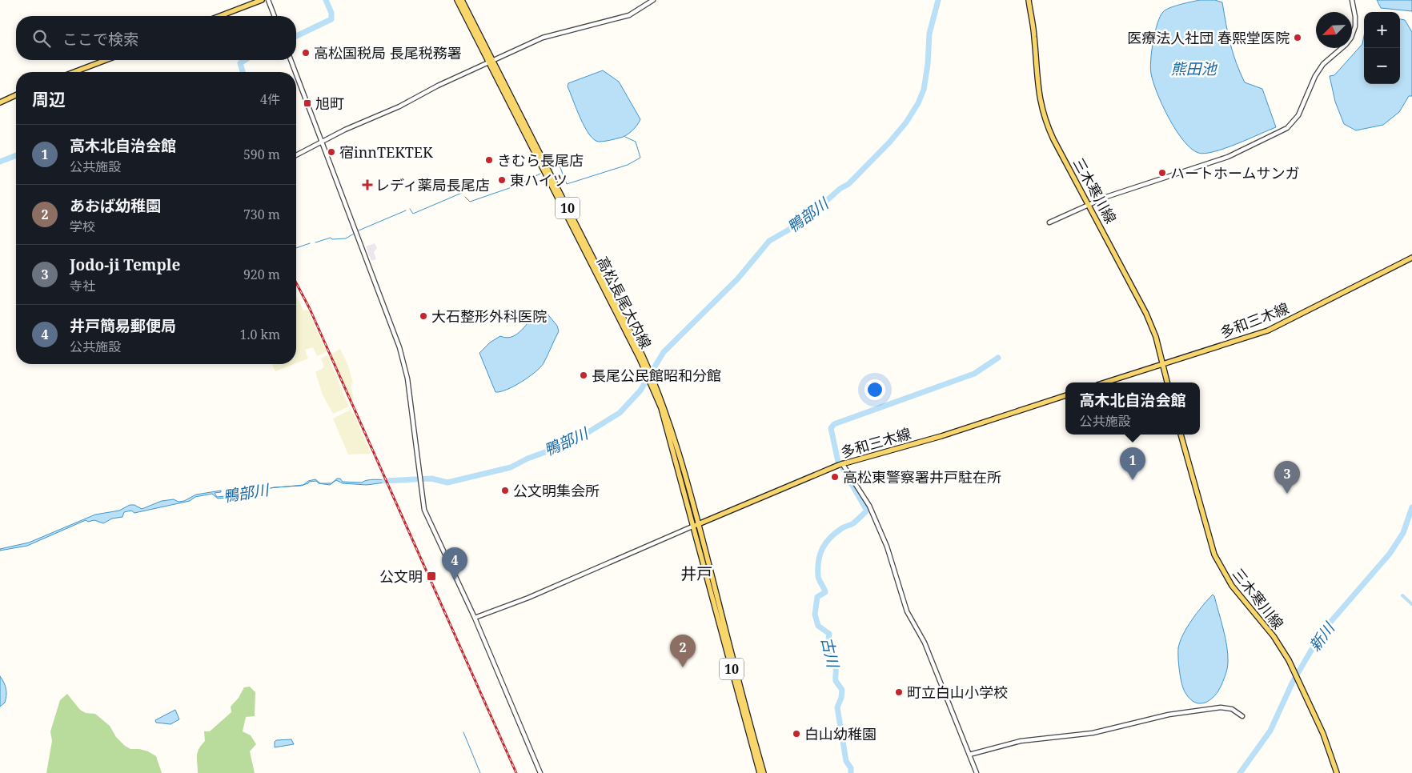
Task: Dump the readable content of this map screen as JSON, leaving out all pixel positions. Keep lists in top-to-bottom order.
{
  "streets": {
    "main road": [
      "三木寒川線",
      "10",
      "高松長尾大内線",
      "多和三木線"
    ]
  },
  "crossings": [
    ["三木寒川線", "多和三木線"],
    ["高松長尾大内線", "多和三木線"]
  ],
  "districts": ["井戸"],
  "water": [
    "熊田池",
    "鴨部川",
    "新川",
    "古川"
  ],
  "places": {
    "other": [
      "医療法人社団 春熙堂医院",
      "高松国税局 長尾税務署",
      "宿innTEKTEK",
      "きむら長尾店",
      "ハートホームサンガ",
      "東ハイツ",
      "大石整形外科医院",
      "長尾公民館昭和分館",
      "高松東警察署井戸駐在所",
      "公文明集会所",
      "町立白山小学校",
      "白山幼稚園"
    ],
    "transit": ["旭町", "公文明"],
    "health": ["レディ薬局長尾店"]
  },
  "north": "bottom left",
  "page": {
    "map_buttons": ["+", "−"],
    "search": "ここで検索",
    "heading": ["周辺", "4件"],
    "list": [
      {
        "mark": "1",
        "name": "高木北自治会館",
        "note": "公共施設",
        "value": "590 m"
      },
      {
        "mark": "2",
        "name": "あおば幼稚園",
        "note": "学校",
        "value": "730 m"
      },
      {
        "mark": "3",
        "name": "Jodo-ji Temple",
        "note": "寺社",
        "value": "920 m"
      },
      {
        "mark": "4",
        "name": "井戸簡易郵便局",
        "note": "公共施設",
        "value": "1.0 km"
      }
    ],
    "popup": ["高木北自治会館", "公共施設"],
    "pins": [
      "1",
      "3",
      "4",
      "2"
    ]
  }
}
